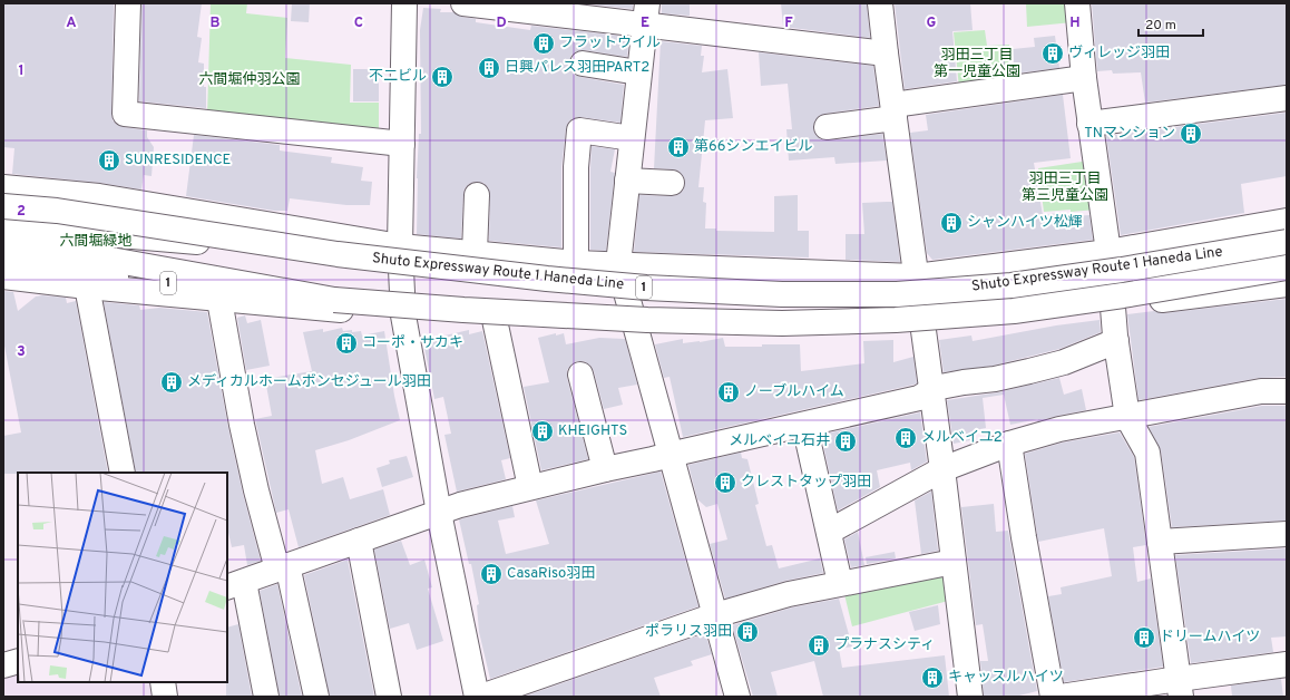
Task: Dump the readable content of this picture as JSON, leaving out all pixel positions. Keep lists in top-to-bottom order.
{
  "streets": {
    "main road": ["Shuto Expressway Route 1 Haneda Line", "1"]
  },
  "parks": [
    "羽田三丁目 第一児童公園",
    "六間堀仲羽公園",
    "羽田三丁目 第三児童公園",
    "六間堀緑地"
  ],
  "places": {
    "building": [
      "フラットウイル",
      "ヴィレッジ羽田",
      "日興パレス羽田PART2",
      "不二ビル",
      "TNマンション",
      "第66シンエイビル",
      "SUNRESIDENCE",
      "シャンハイツ松輝",
      "コーポ・サカキ",
      "メディカルホームボンセジュール羽田",
      "ノーブルハイム",
      "KHEIGHTS",
      "メルベイユ2",
      "メルベイユ石井",
      "クレストタップ羽田",
      "CasaRiso羽田",
      "ポラリス羽田",
      "ドリームハイツ",
      "プラナスシティ",
      "キャッスルハイツ"
    ]
  },
  "scale_bar": "20 m",
  "grid": {
    "columns": [
      "A",
      "B",
      "C",
      "D",
      "E",
      "F",
      "G",
      "H"
    ],
    "rows": ["1", "2", "3"]
  }
}
